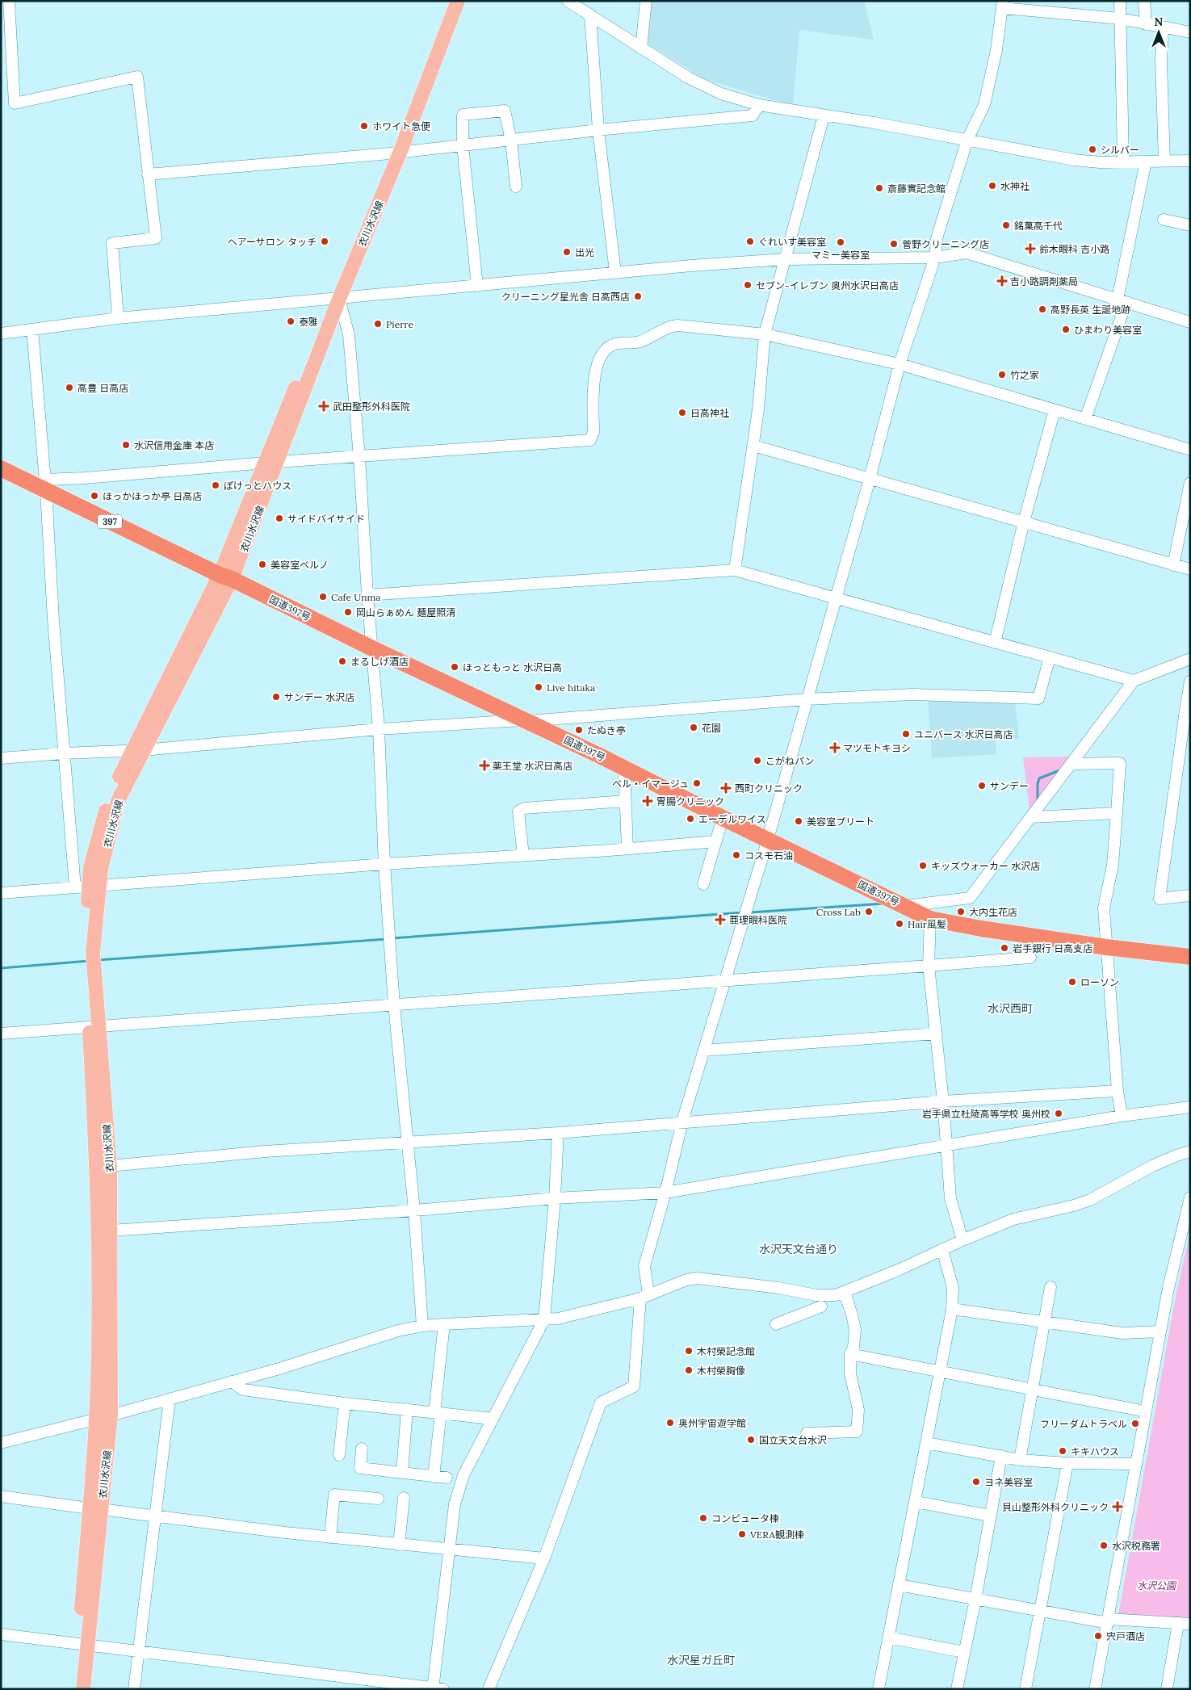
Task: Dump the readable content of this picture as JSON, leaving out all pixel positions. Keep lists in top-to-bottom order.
{
  "streets": {
    "highway": ["397", "国道397号"],
    "main road": ["衣川水沢線"]
  },
  "crossings": [
    ["衣川水沢線", "国道397号"]
  ],
  "districts": ["水沢西町", "水沢天文台通り", "水沢星ガ丘町"],
  "parks": ["水沢公園"],
  "places": {
    "other": [
      "ホワイト急便",
      "シルバー",
      "水神社",
      "斎藤實記念館",
      "銘菓高千代",
      "ヘアーサロン タッチ",
      "ぐれいす美容室",
      "マミー美容室",
      "菅野クリーニング店",
      "出光",
      "セブン-イレブン 奥州水沢日高店",
      "クリーニング星光舎 日高西店",
      "高野長英 生誕地跡",
      "泰雅",
      "Pierre",
      "ひまわり美容室",
      "竹之家",
      "高豊 日高店",
      "日高神社",
      "水沢信用金庫 本店",
      "ぽけっとハウス",
      "ほっかほっか亭 日高店",
      "サイドバイサイド",
      "美容室ベルノ",
      "Cafe Unma",
      "岡山らぁめん 麺屋照清",
      "まるしげ酒店",
      "ほっともっと 水沢日高",
      "Live hitaka",
      "サンデー 水沢店",
      "花園",
      "たぬき亭",
      "ユニバース 水沢日高店",
      "こがねパン",
      "ベル・イマージュ",
      "サンデー",
      "エーデルワイス",
      "美容室プリート",
      "コスモ石油",
      "キッズウォーカー 水沢店",
      "Cross Lab",
      "大内生花店",
      "Hair風髪",
      "岩手銀行 日高支店",
      "ローソン",
      "岩手県立杜陵高等学校 奥州校",
      "木村榮記念館",
      "木村榮胸像",
      "奥州宇宙遊学館",
      "フリーダムトラベル",
      "国立天文台水沢",
      "キキハウス",
      "ヨネ美容室",
      "コンピュータ棟",
      "VERA観測棟",
      "水沢税務署",
      "宍戸酒店"
    ],
    "health": [
      "鈴木眼科 吉小路",
      "吉小路調剤薬局",
      "武田整形外科医院",
      "マツモトキヨシ",
      "薬王堂 水沢日高店",
      "西町クリニック",
      "胃腸クリニック",
      "亜理眼科医院",
      "貝山整形外科クリニック"
    ]
  },
  "north": "top"
}
